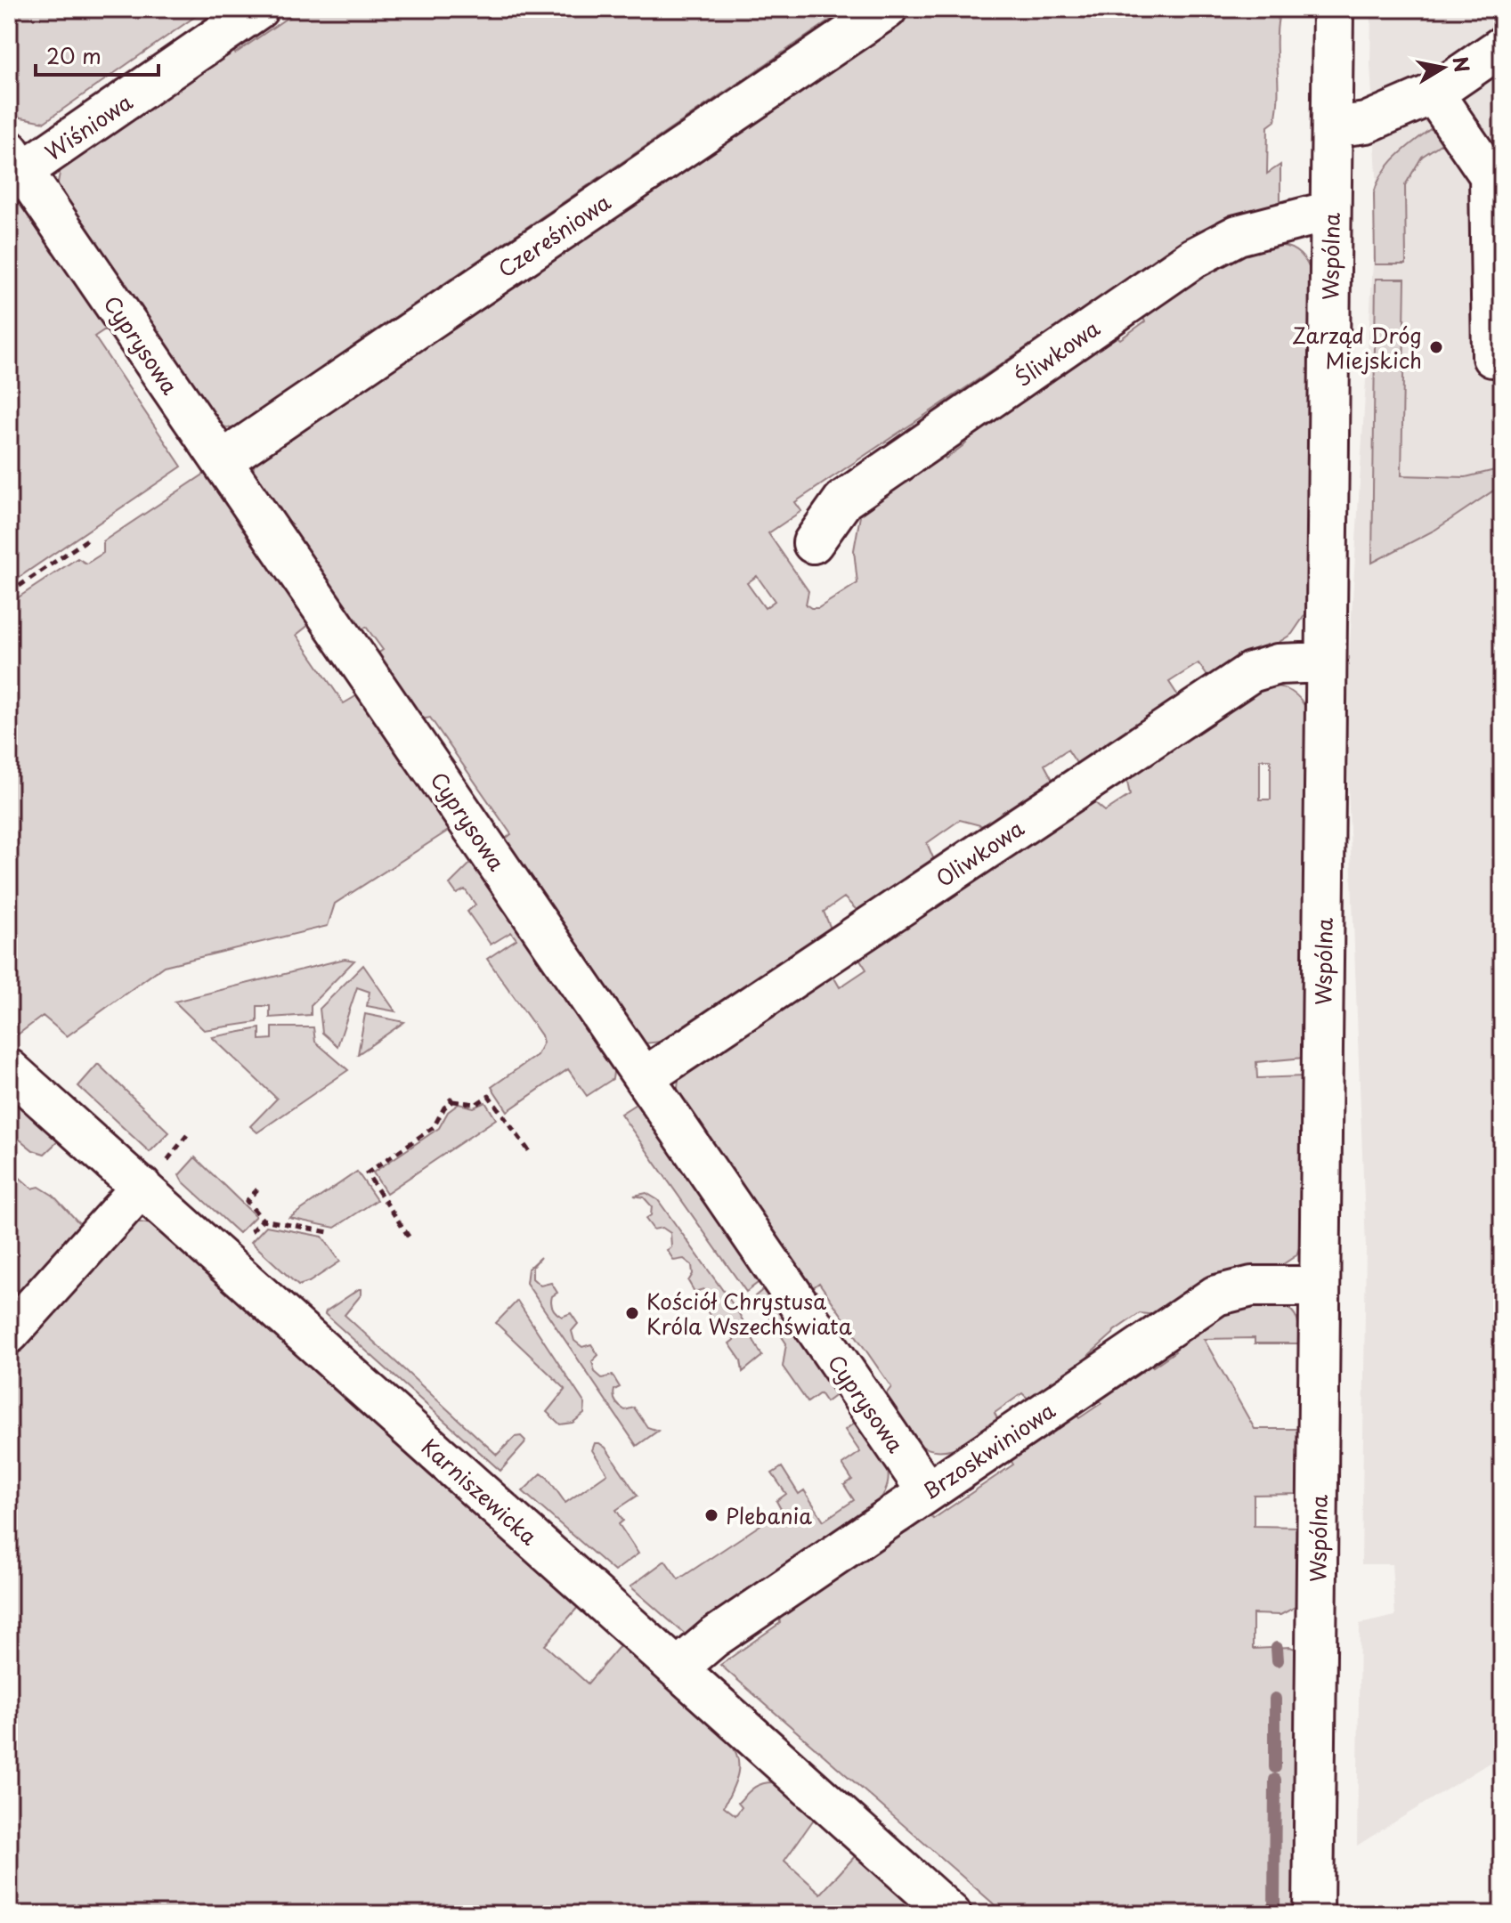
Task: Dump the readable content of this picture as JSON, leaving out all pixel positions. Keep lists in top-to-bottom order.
{
  "streets": {
    "street": [
      "Wiśniowa",
      "Czereśniowa",
      "Wspólna",
      "Cyprysowa",
      "Śliwkowa",
      "Oliwkowa",
      "Brzoskwiniowa",
      "Karniszewicka"
    ]
  },
  "crossings": [
    ["Wiśniowa", "Cyprysowa"],
    ["Czereśniowa", "Cyprysowa"],
    ["Wspólna", "Śliwkowa"],
    ["Wspólna", "Oliwkowa"],
    ["Wspólna", "Brzoskwiniowa"],
    ["Cyprysowa", "Oliwkowa"],
    ["Cyprysowa", "Brzoskwiniowa"],
    ["Brzoskwiniowa", "Karniszewicka"]
  ],
  "places": ["Zarząd Dróg Miejskich", "Kościół Chrystusa Króla Wszechświata", "Plebania"],
  "scale_bar": "20 m",
  "north": "right"
}
